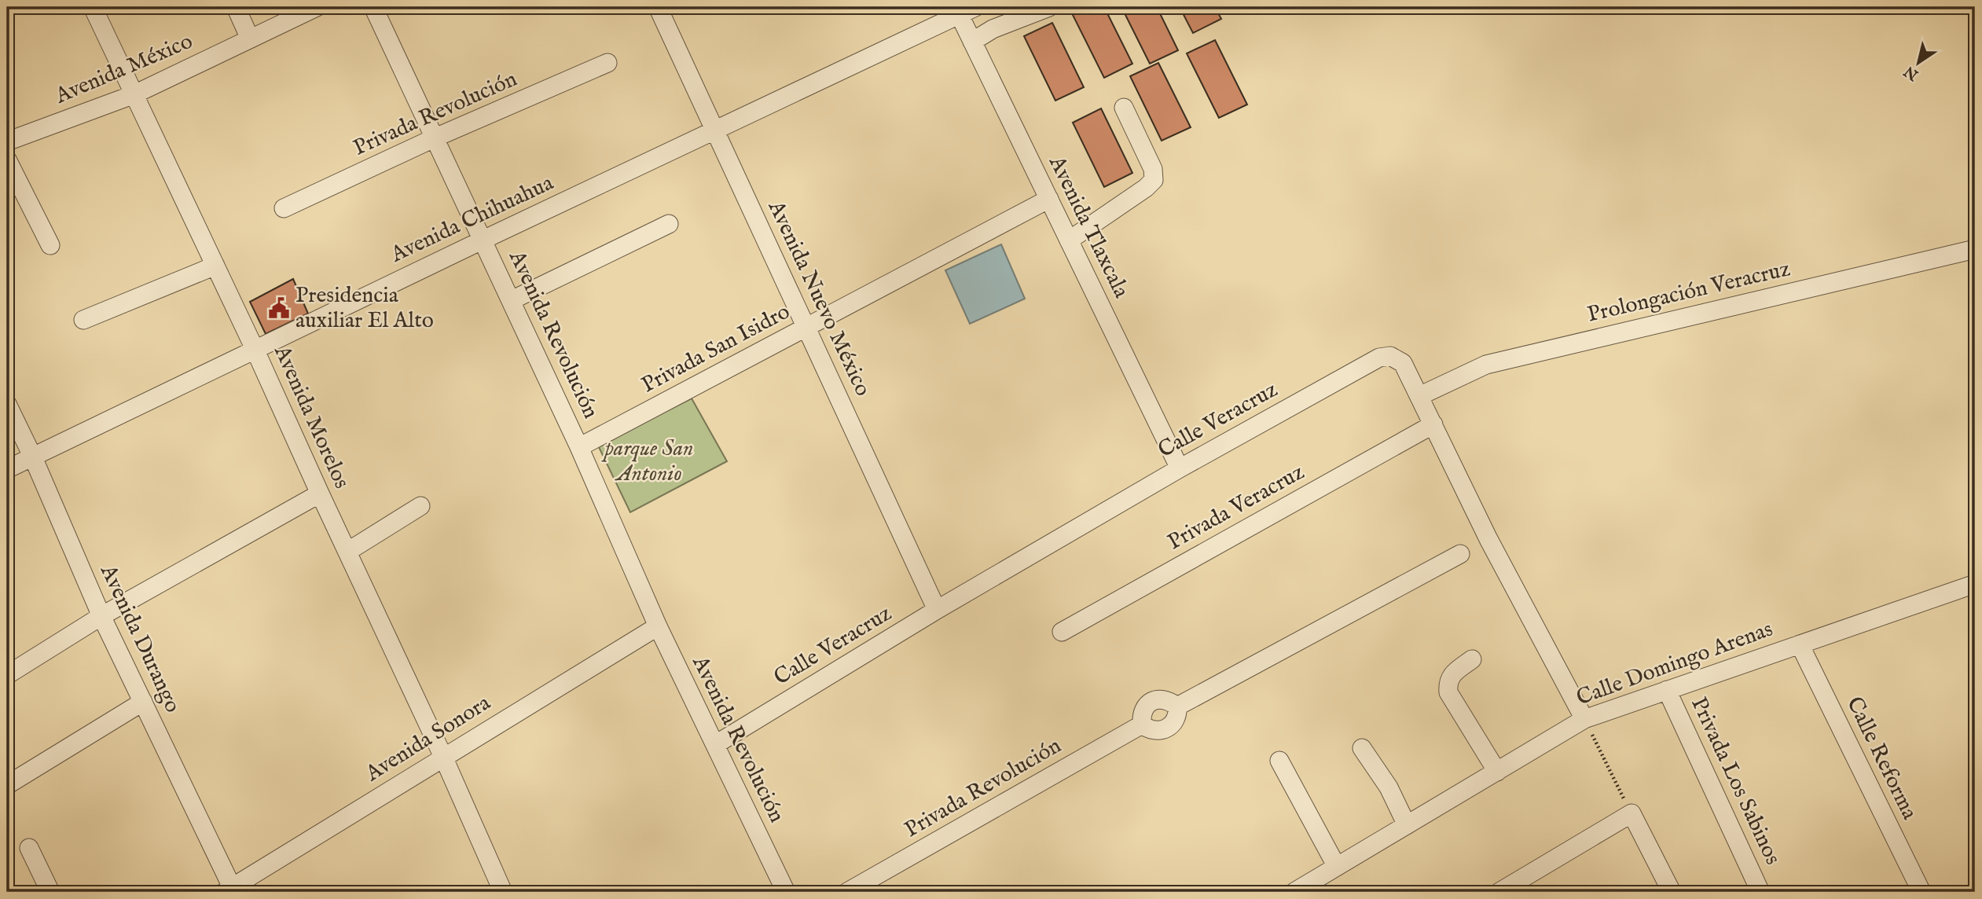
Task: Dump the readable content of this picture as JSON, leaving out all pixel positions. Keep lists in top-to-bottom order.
{
  "streets": {
    "street": [
      "Avenida México",
      "Privada Revolución",
      "Avenida Chihuahua",
      "Avenida Tlaxcala",
      "Prolongación Veracruz",
      "Avenida Nuevo México",
      "Avenida Revolución",
      "Privada San Isidro",
      "Avenida Morelos",
      "Calle Veracruz",
      "Privada Veracruz",
      "Avenida Durango",
      "Calle Domingo Arenas",
      "Avenida Sonora",
      "Calle Reforma",
      "Privada Los Sabinos"
    ]
  },
  "crossings": [
    ["Avenida México", "Avenida Morelos"],
    ["Privada Revolución", "Avenida Revolución"],
    ["Avenida Chihuahua", "Avenida Tlaxcala"],
    ["Avenida Chihuahua", "Avenida Nuevo México"],
    ["Avenida Chihuahua", "Avenida Revolución"],
    ["Avenida Chihuahua", "Avenida Morelos"],
    ["Avenida Chihuahua", "Avenida Durango"],
    ["Avenida Tlaxcala", "Privada San Isidro"],
    ["Avenida Tlaxcala", "Calle Veracruz"],
    ["Prolongación Veracruz", "Calle Veracruz"],
    ["Avenida Nuevo México", "Privada San Isidro"],
    ["Avenida Nuevo México", "Calle Veracruz"],
    ["Avenida Revolución", "Privada San Isidro"],
    ["Avenida Revolución", "Calle Veracruz"],
    ["Avenida Revolución", "Avenida Sonora"],
    ["Avenida Morelos", "Avenida Sonora"],
    ["Calle Veracruz", "Privada Veracruz"],
    ["Calle Veracruz", "Calle Domingo Arenas"],
    ["Avenida Durango", "Avenida Sonora"],
    ["Calle Domingo Arenas", "Calle Reforma"],
    ["Calle Domingo Arenas", "Privada Los Sabinos"]
  ],
  "parks": ["parque San Antonio"],
  "places": {
    "public building": ["Presidencia auxiliar El Alto"]
  },
  "north": "bottom left"
}
